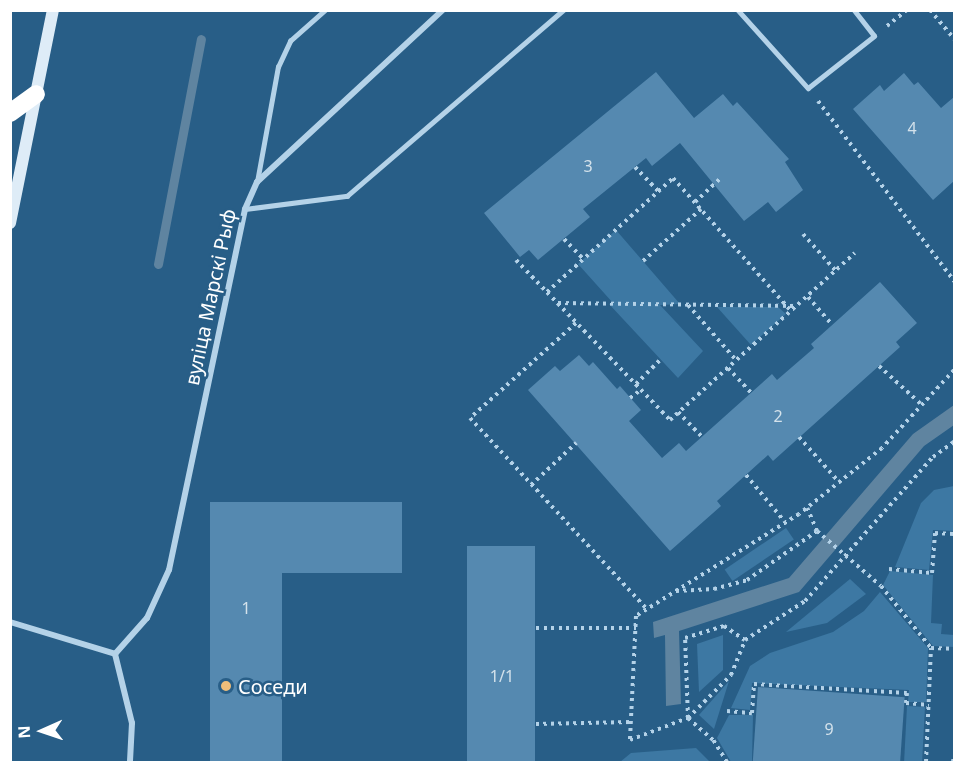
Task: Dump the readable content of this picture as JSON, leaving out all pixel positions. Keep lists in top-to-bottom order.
{
  "streets": {
    "street": ["вуліца Марскі Рыф"]
  },
  "places": ["Соседи"],
  "house_numbers": [
    "4",
    "3",
    "2",
    "1",
    "1/1",
    "9"
  ],
  "north": "left"
}
